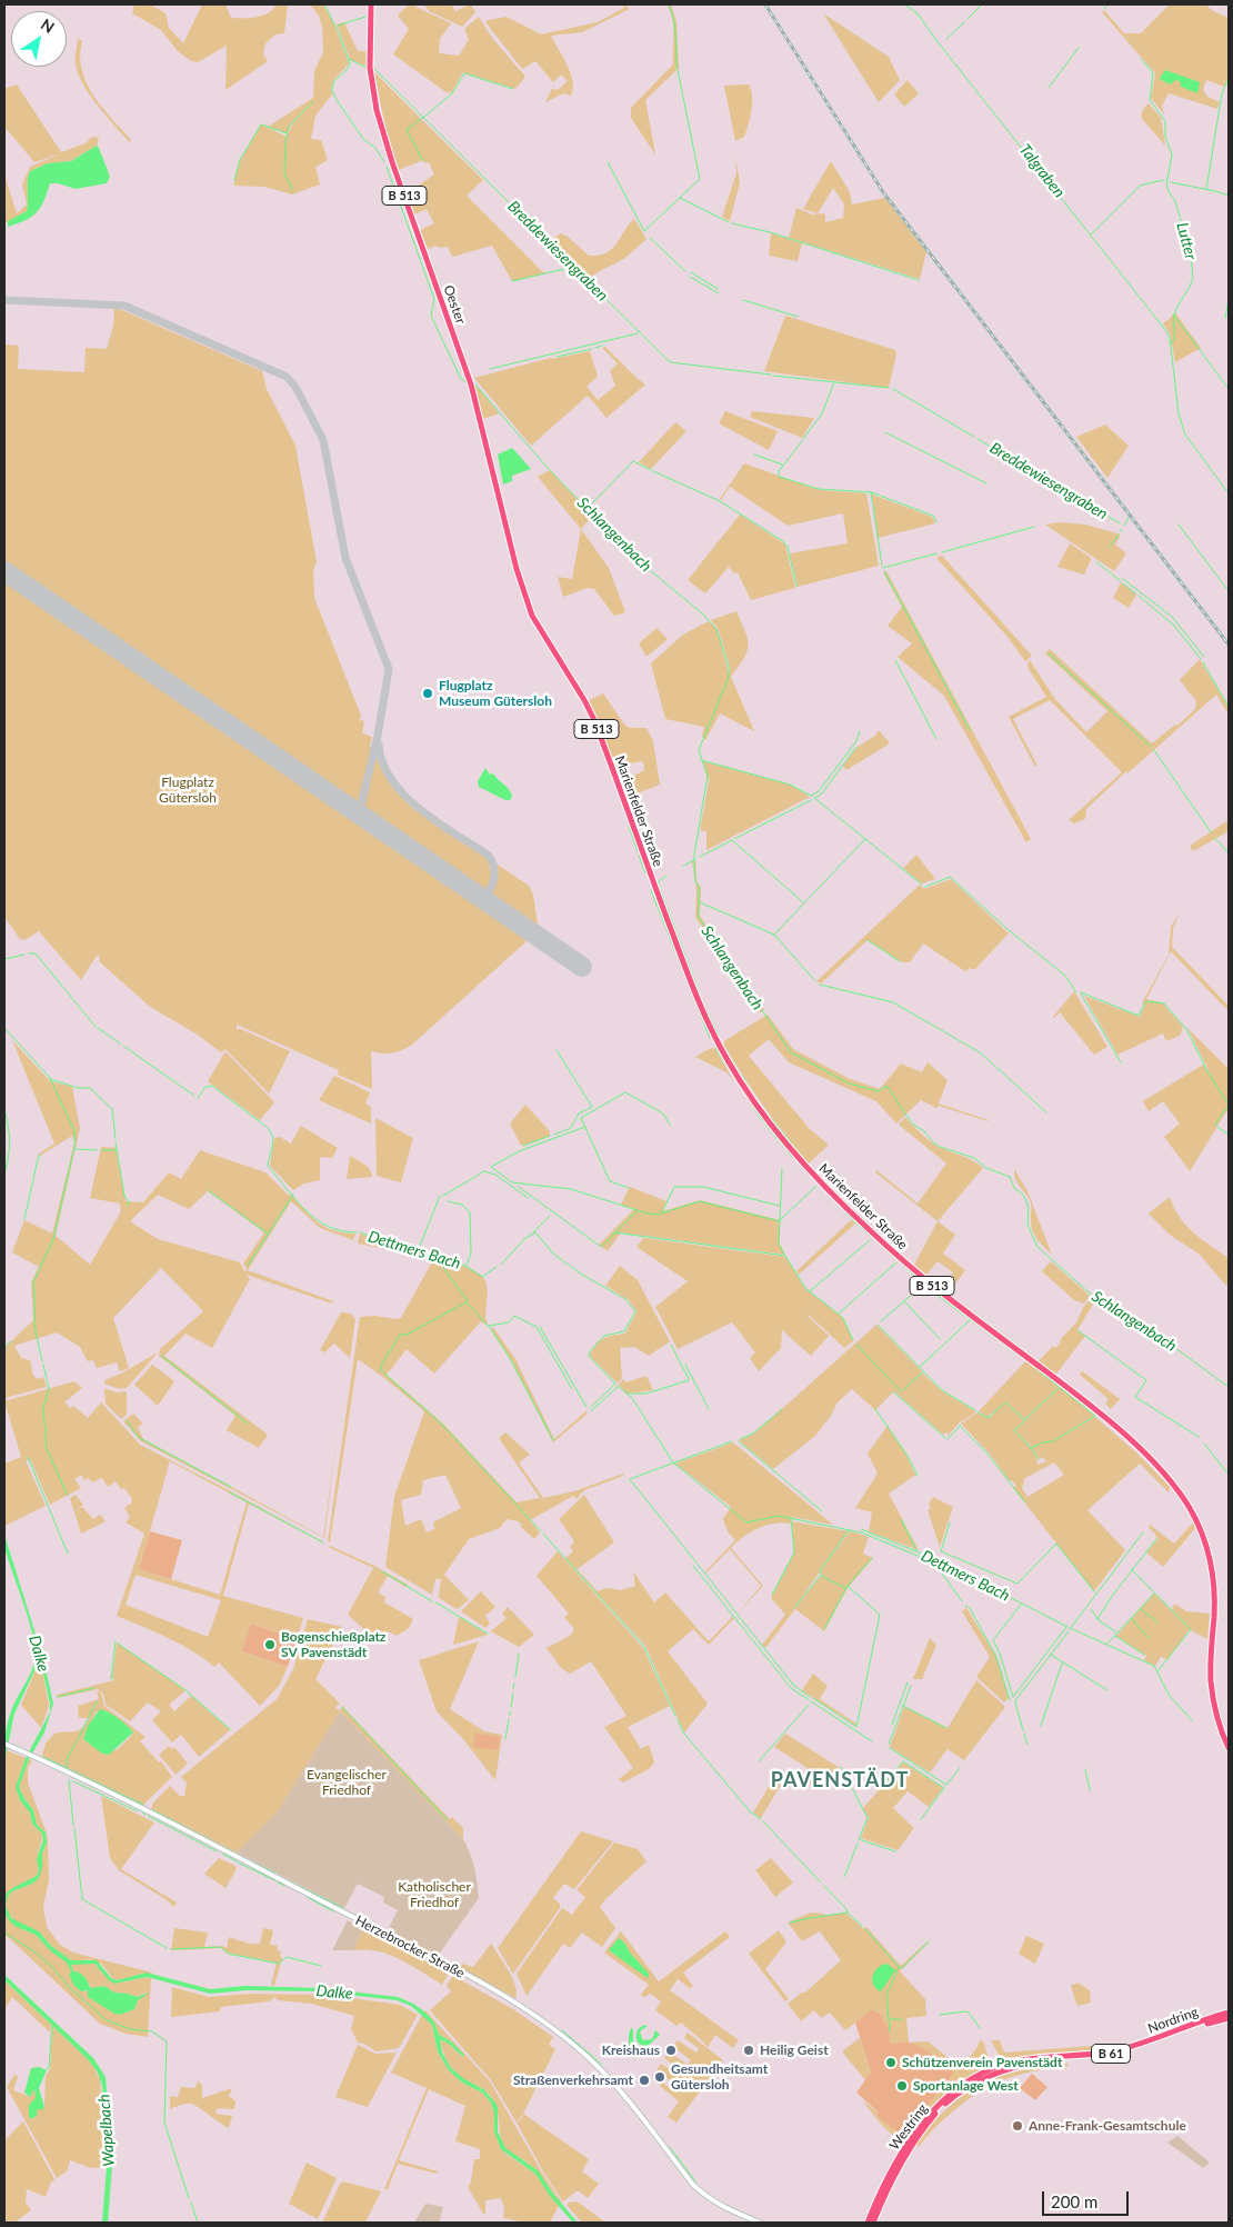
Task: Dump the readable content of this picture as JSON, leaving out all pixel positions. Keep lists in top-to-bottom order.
{
  "streets": {
    "main road": [
      "B 513",
      "Oester",
      "Marienfelder Straße",
      "Herzebrocker Straße",
      "Nordring",
      "B 61",
      "Westring"
    ]
  },
  "crossings": [
    ["Oester", "Marienfelder Straße"],
    ["Nordring", "Westring"]
  ],
  "districts": ["PAVENSTÄDT"],
  "water": [
    "Talgraben",
    "Lutter",
    "Breddewiesengraben",
    "Schlangenbach",
    "Dettmers Bach",
    "Dalke",
    "Wapelbach"
  ],
  "parks": ["Flugplatz Gütersloh", "Evangelischer Friedhof", "Katholischer Friedhof"],
  "places": [
    "Flugplatz Museum Gütersloh",
    "Bogenschießplatz SV Pavenstädt",
    "Kreishaus",
    "Heilig Geist",
    "Schützenverein Pavenstädt",
    "Gesundheitsamt Gütersloh",
    "Straßenverkehrsamt",
    "Sportanlage West",
    "Anne-Frank-Gesamtschule"
  ],
  "scale_bar": "200 m",
  "north": "top right"
}
